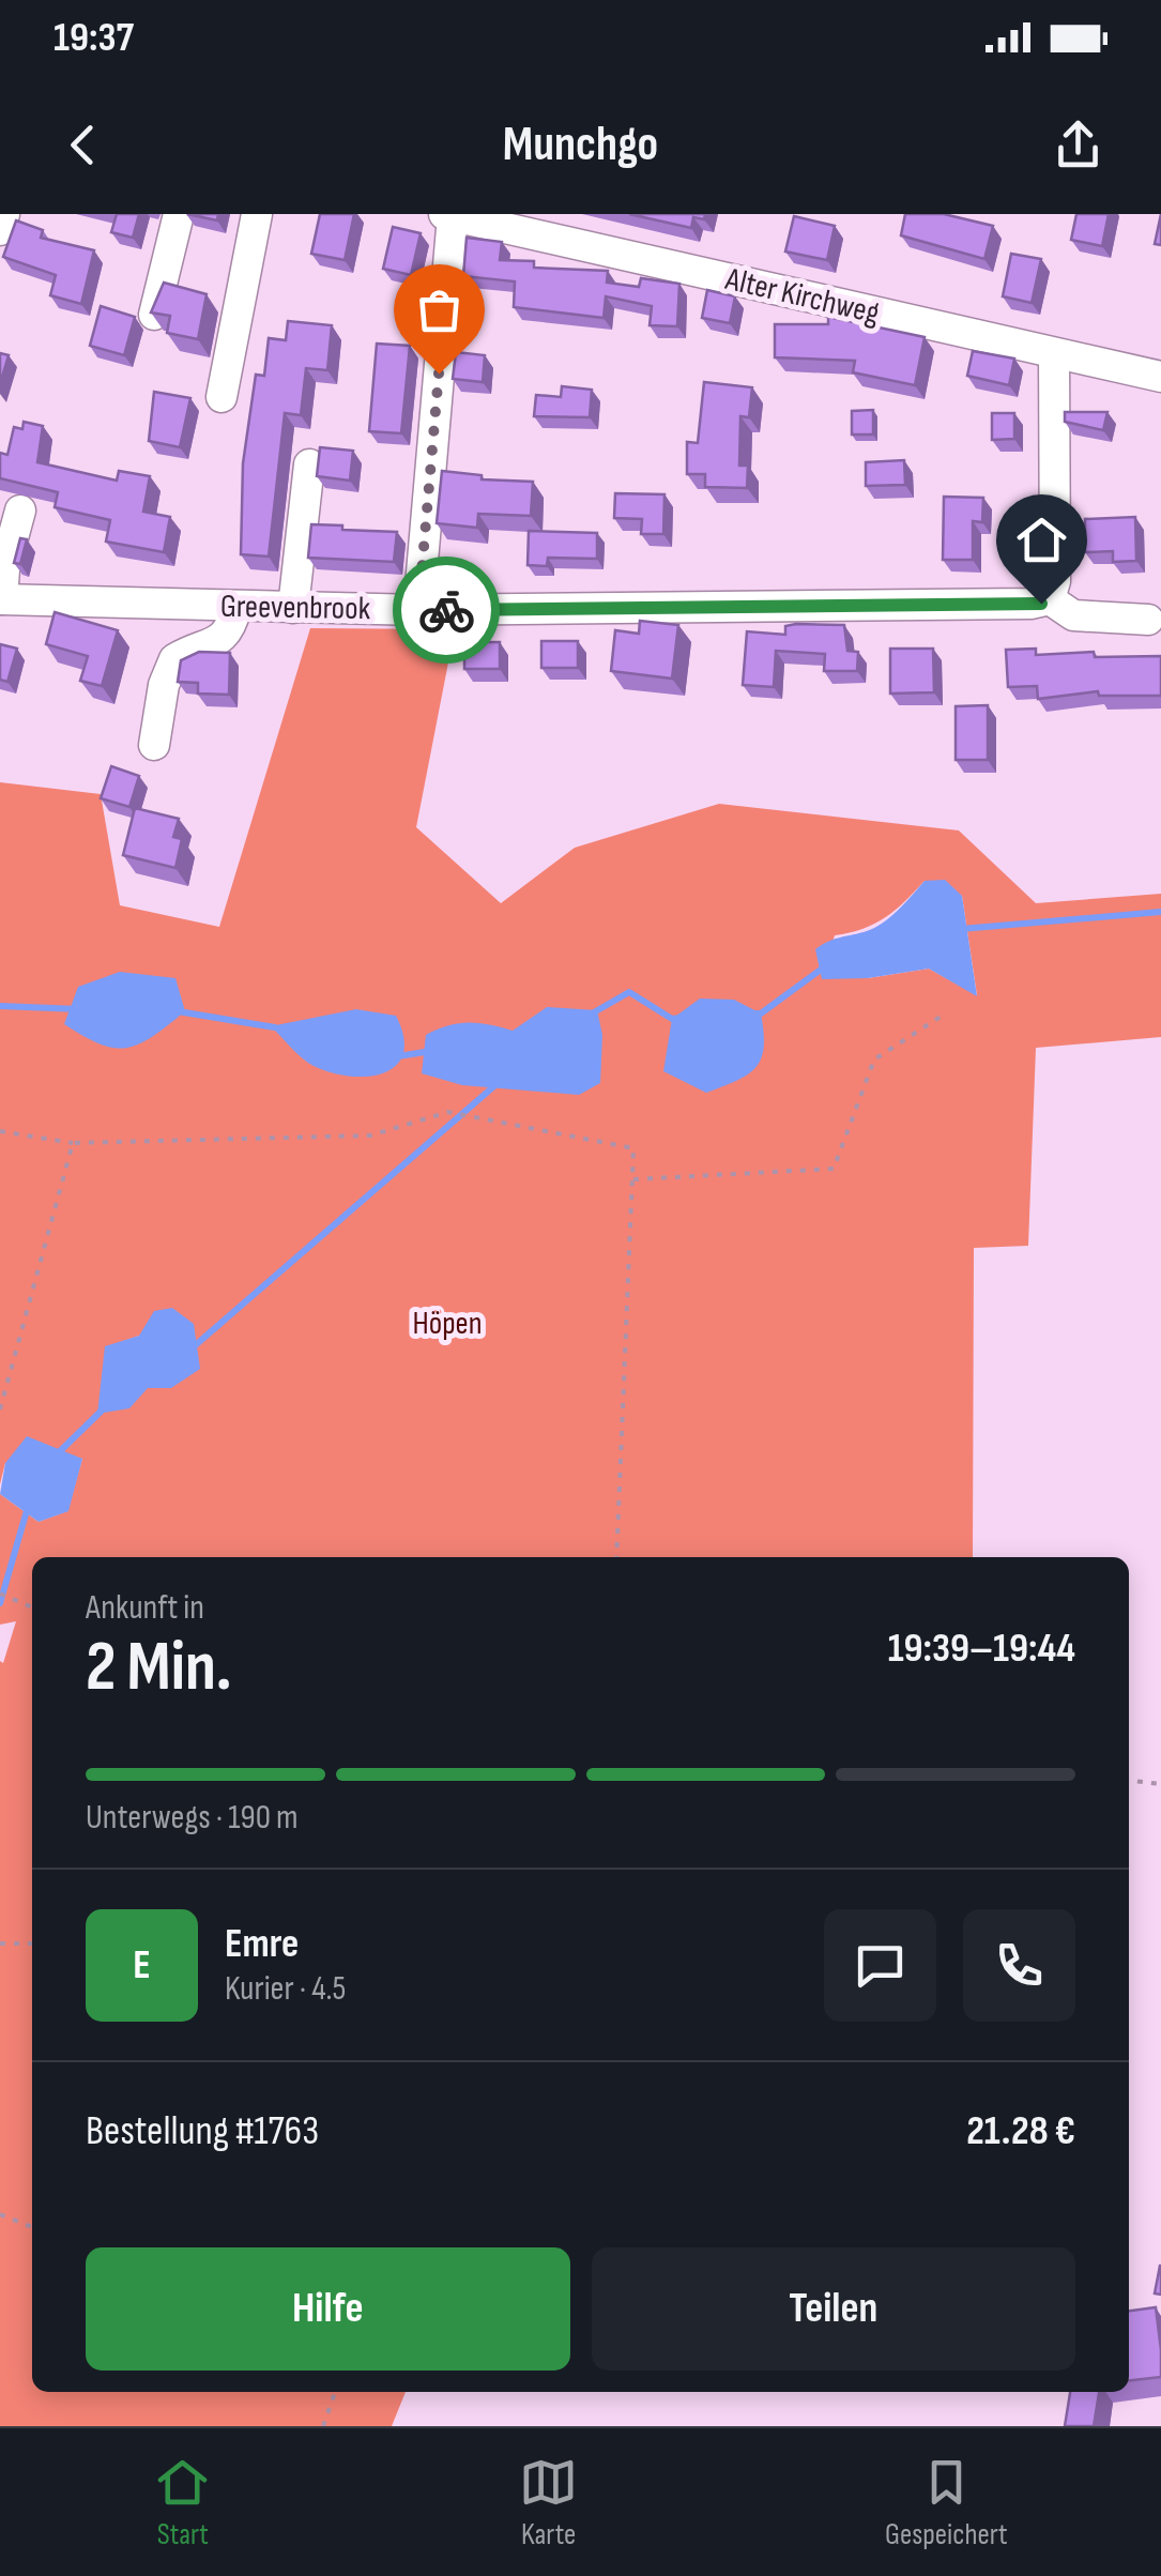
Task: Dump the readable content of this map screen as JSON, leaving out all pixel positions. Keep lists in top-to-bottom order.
{
  "streets": {
    "street": ["Alter Kirchweg", "Greevenbrook"]
  },
  "parks": ["Höpen"],
  "page": {
    "status": "19:37",
    "header": "Munchgo",
    "heading": ["2 Min.", "Ankunft in", "19:39–19:44"],
    "panel": [
      "Emre",
      "Kurier · 4.5",
      "Bestellung #1763",
      "21.28 €"
    ],
    "bar": "Unterwegs · 190 m",
    "round": "E",
    "buttons": ["Hilfe", "Teilen"],
    "tabs": ["Start", "Karte", "Gespeichert"]
  }
}
